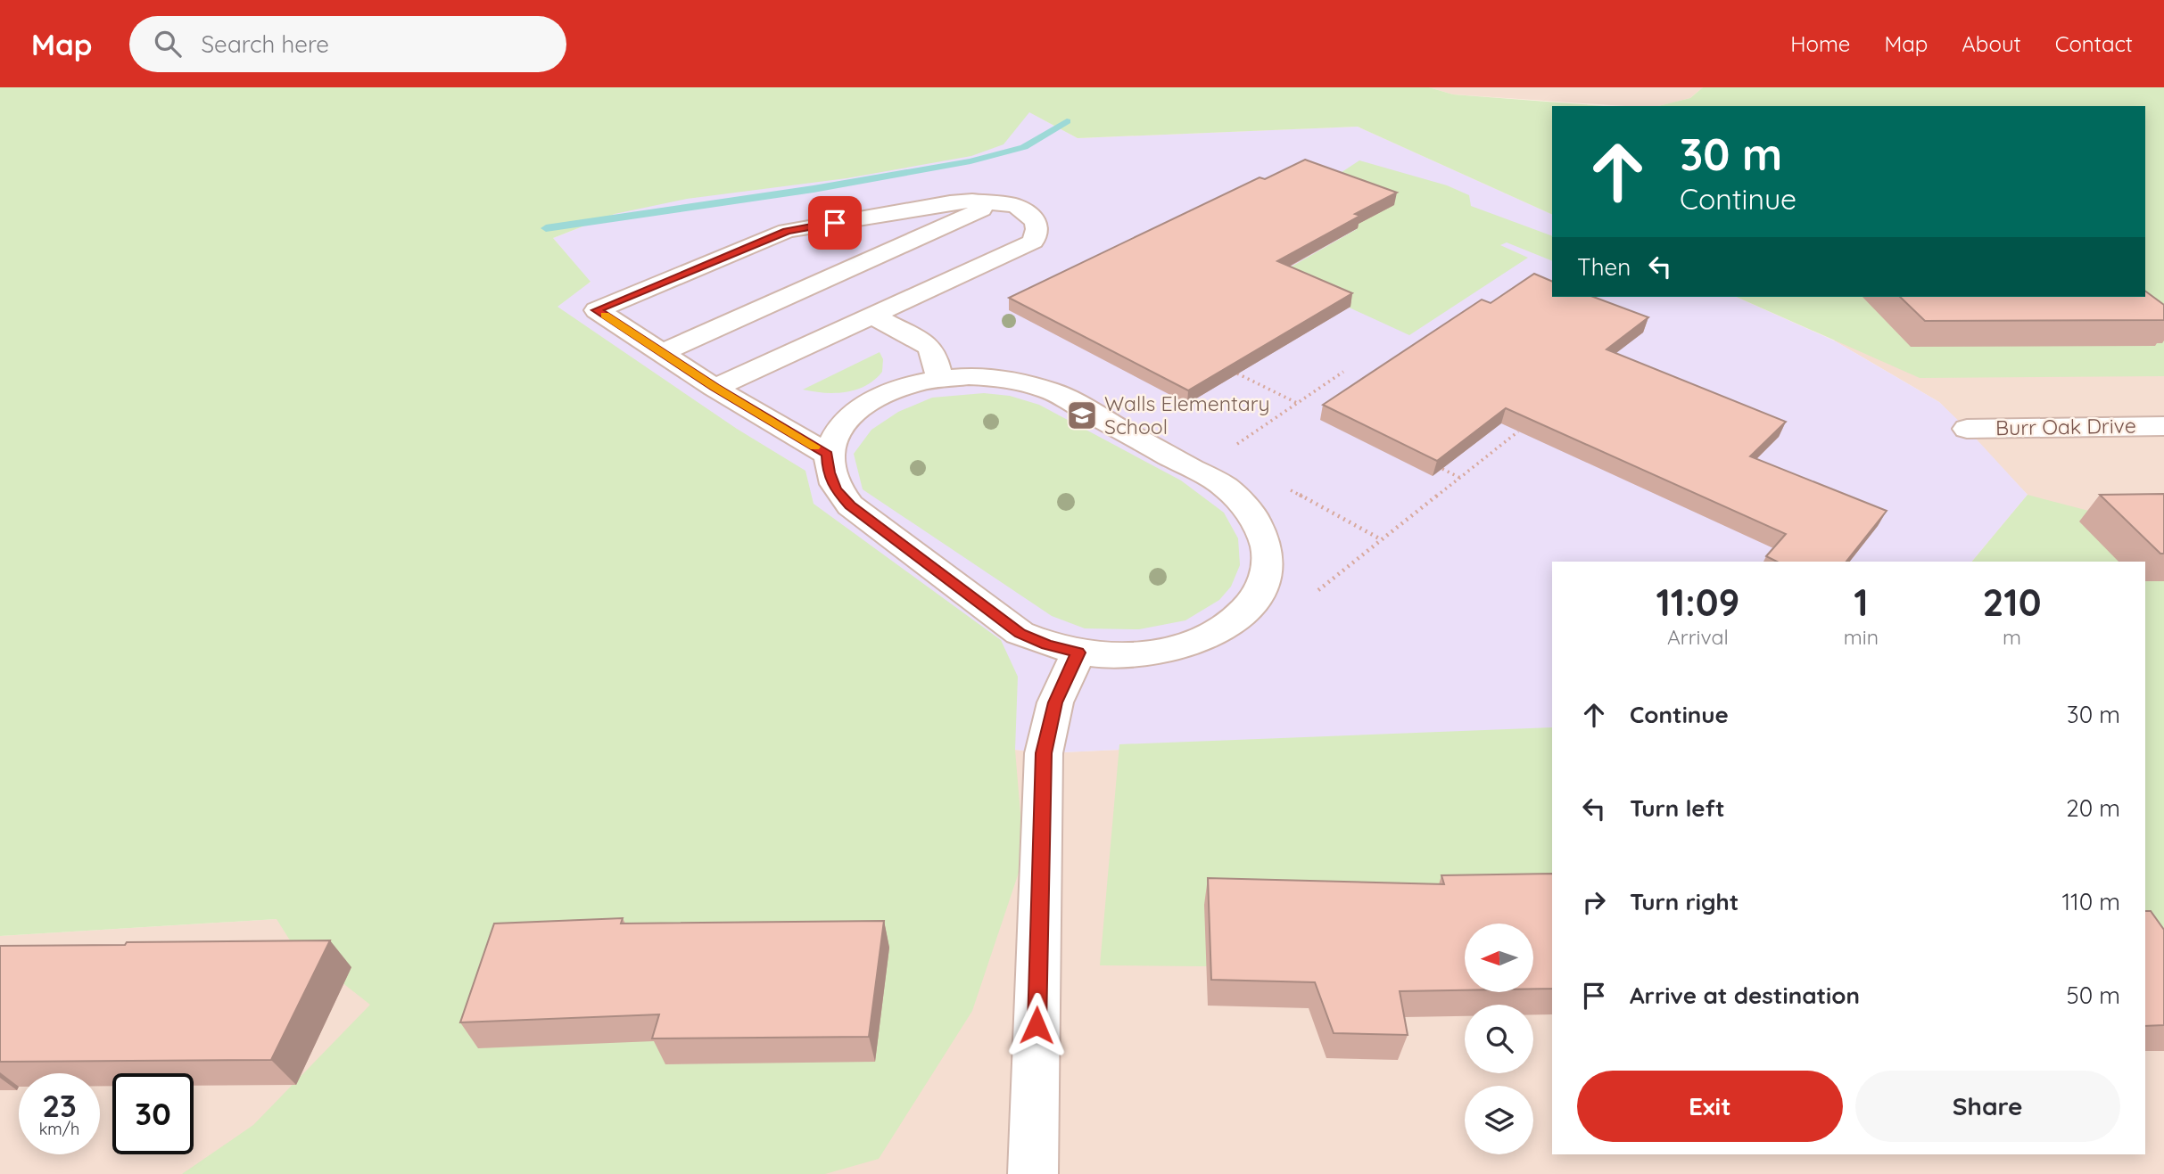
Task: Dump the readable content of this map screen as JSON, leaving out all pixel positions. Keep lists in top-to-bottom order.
{
  "streets": {
    "street": ["Burr Oak Drive"]
  },
  "places": {
    "school or university": ["Walls Elementary School"]
  },
  "north": "left",
  "page": {
    "header": "Map",
    "search": "Search here",
    "nav": [
      "Home",
      "Map",
      "About",
      "Contact"
    ],
    "turn": ["30 m", "Continue"],
    "then": "Then",
    "eta": [
      "11:09",
      "Arrival",
      "1",
      "min",
      "210",
      "m"
    ],
    "list": [
      {
        "name": "Continue",
        "value": "30 m"
      },
      {
        "name": "Turn left",
        "value": "20 m"
      },
      {
        "name": "Turn right",
        "value": "110 m"
      },
      {
        "name": "Arrive at destination",
        "value": "50 m"
      }
    ],
    "buttons": ["Exit", "Share"],
    "speed": "23 km/h",
    "limit": "30"
  }
}
